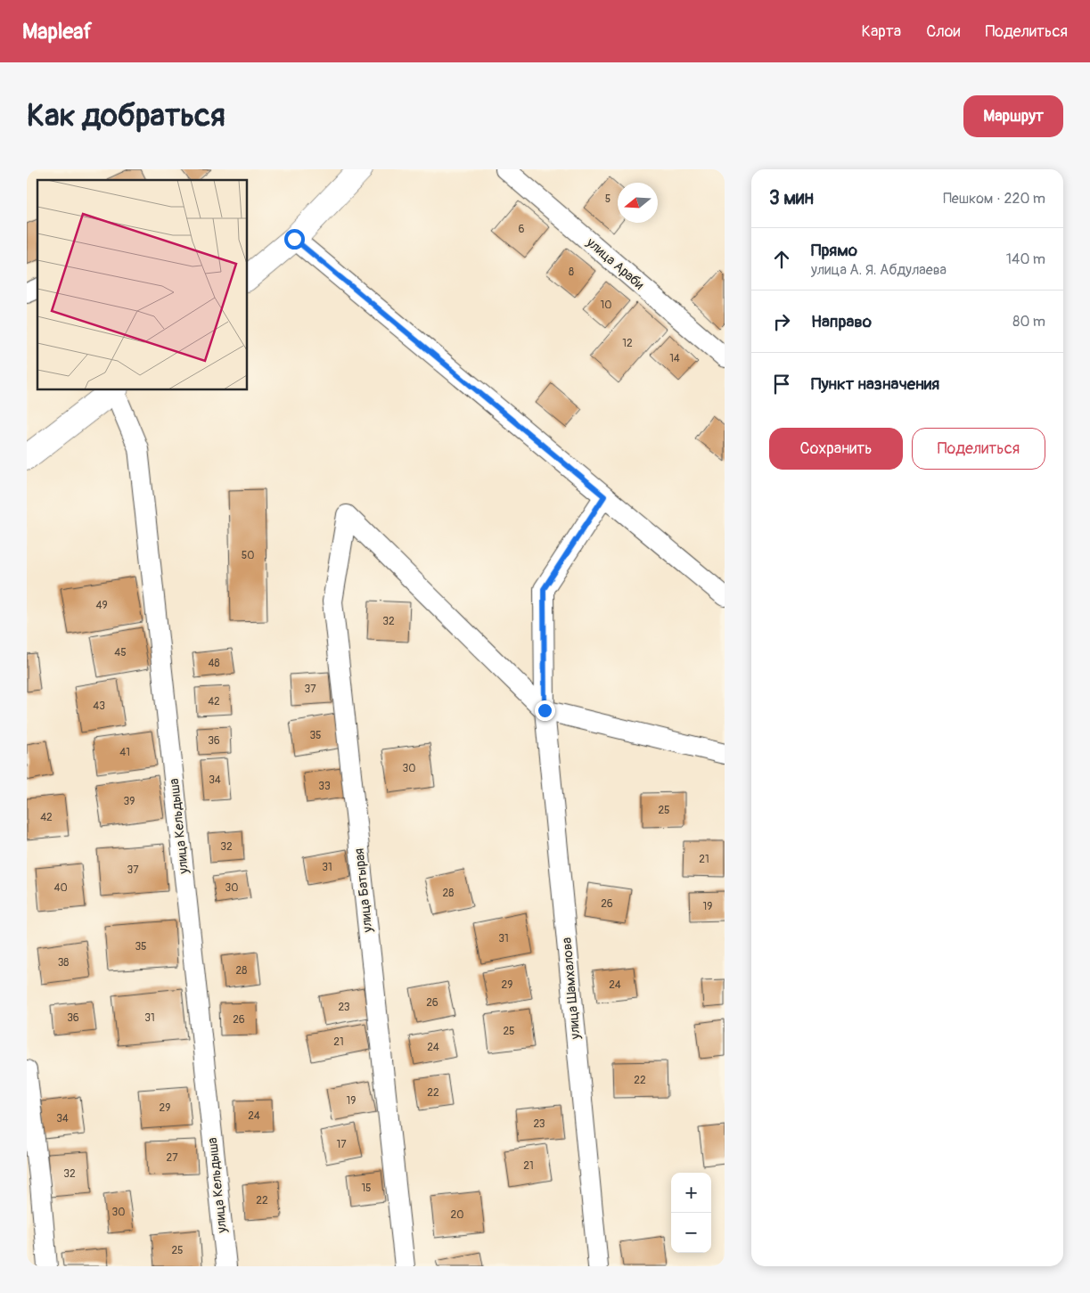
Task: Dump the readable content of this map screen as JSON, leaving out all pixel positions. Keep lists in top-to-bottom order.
{
  "streets": {
    "street": [
      "улица Араби",
      "улица Кельдыша",
      "улица Батырая",
      "улица Шамхалова"
    ]
  },
  "crossings": [
    ["улица Батырая", "улица Шамхалова"]
  ],
  "house_numbers": [
    "5",
    "6",
    "8",
    "10",
    "12",
    "14",
    "50",
    "49",
    "32",
    "45",
    "48",
    "37",
    "42",
    "43",
    "35",
    "36",
    "41",
    "30",
    "34",
    "33",
    "39",
    "25",
    "42",
    "32",
    "21",
    "31",
    "37",
    "40",
    "30",
    "28",
    "26",
    "19",
    "31",
    "35",
    "38",
    "28",
    "29",
    "24",
    "26",
    "23",
    "36",
    "31",
    "26",
    "25",
    "21",
    "24",
    "22",
    "22",
    "19",
    "29",
    "24",
    "34",
    "23",
    "17",
    "27",
    "21",
    "32",
    "15",
    "22",
    "30",
    "20",
    "25"
  ],
  "north": "left",
  "page": {
    "header": "Mapleaf",
    "nav": ["Карта", "Слои", "Поделиться"],
    "buttons": [
      "Маршрут",
      ["Сохранить", "Поделиться"]
    ],
    "title": "Как добраться",
    "heading": ["3 мин", "Пешком · 220 m"],
    "list": [
      ["Прямо", "улица А. Я. Абдулаева", "140 m"],
      ["Направо", "80 m"],
      "Пункт назначения"
    ],
    "map_buttons": ["+", "−"]
  }
}
